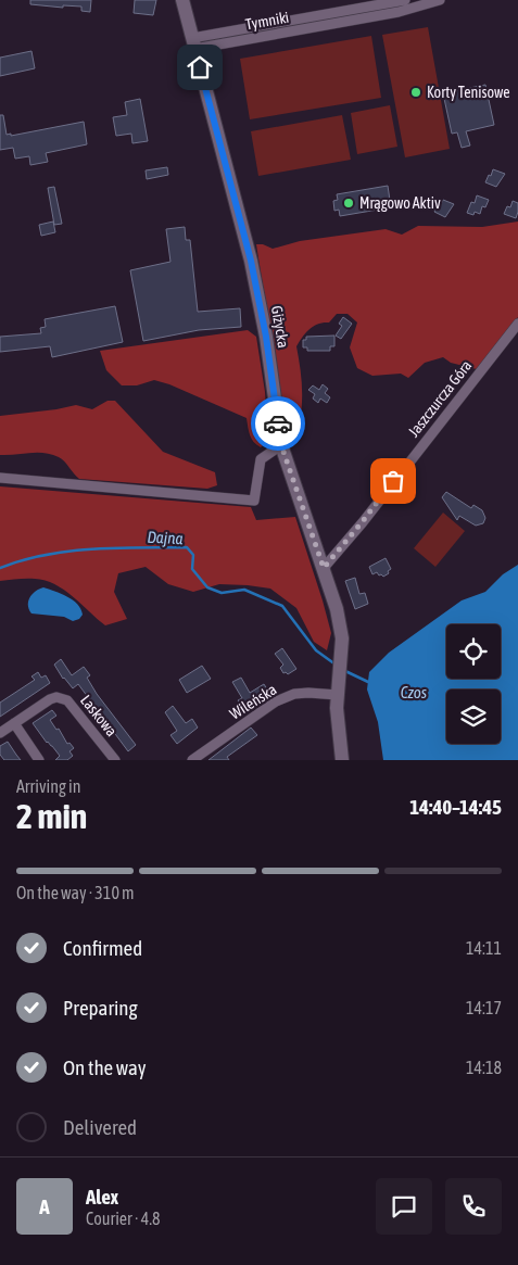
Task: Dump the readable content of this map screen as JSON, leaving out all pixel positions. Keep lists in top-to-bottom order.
{
  "streets": {
    "street": [
      "Tymniki",
      "Giżycka",
      "Jaszczurcza Góra",
      "Wileńska",
      "Laskowa"
    ]
  },
  "crossings": [
    ["Tymniki", "Giżycka"],
    ["Giżycka", "Jaszczurcza Góra"],
    ["Giżycka", "Wileńska"]
  ],
  "water": ["Dajna", "Czos"],
  "places": ["Korty Tenisowe", "Mrągowo Aktiv"],
  "page": {
    "heading": ["2 min", "Arriving in", "14:40–14:45"],
    "panel": ["Alex", "Courier · 4.8"],
    "bar": "On the way · 310 m",
    "list": [
      ["Confirmed", "14:11"],
      ["Preparing", "14:17"],
      ["On the way", "14:18"],
      "Delivered"
    ],
    "round": "A"
  }
}
